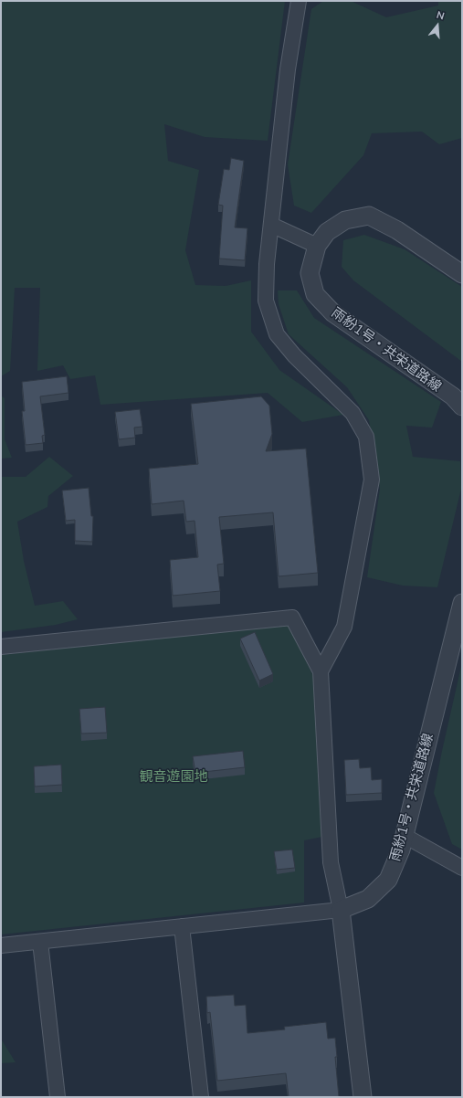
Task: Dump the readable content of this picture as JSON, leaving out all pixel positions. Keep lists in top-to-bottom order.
{
  "streets": {
    "street": ["雨紛1号・共栄道路線"]
  },
  "parks": ["観音遊園地"],
  "north": "top"
}
